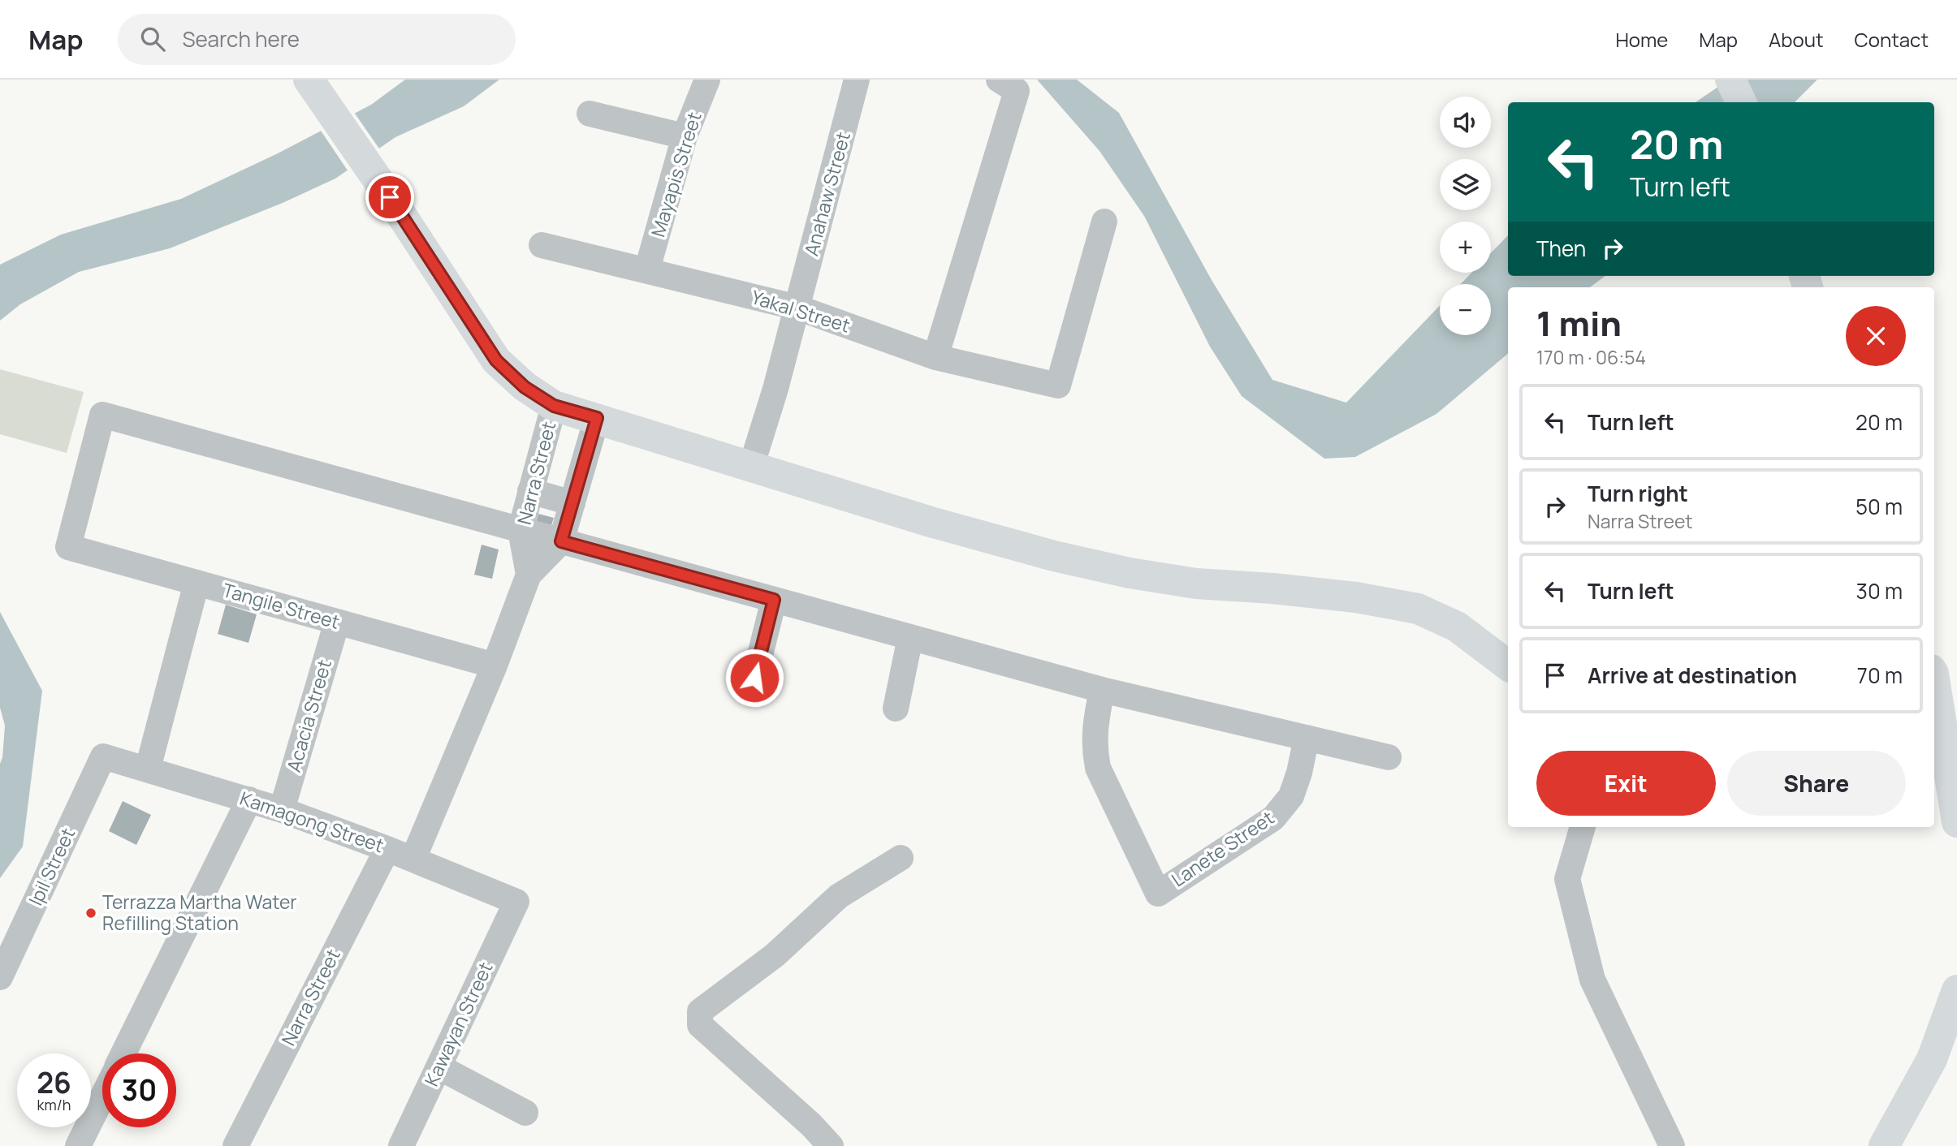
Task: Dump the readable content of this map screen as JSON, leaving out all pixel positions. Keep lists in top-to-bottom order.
{
  "streets": {
    "street": [
      "Mayapis Street",
      "Anahaw Street",
      "Yakal Street",
      "Narra Street",
      "Tangile Street",
      "Acacia Street",
      "Kamagong Street",
      "Lanete Street",
      "Ipil Street",
      "Kawayan Street"
    ]
  },
  "crossings": [
    ["Mayapis Street", "Yakal Street"],
    ["Anahaw Street", "Yakal Street"],
    ["Narra Street", "Tangile Street"],
    ["Narra Street", "Kamagong Street"],
    ["Tangile Street", "Acacia Street"],
    ["Acacia Street", "Kamagong Street"],
    ["Kamagong Street", "Ipil Street"],
    ["Kamagong Street", "Kawayan Street"]
  ],
  "places": ["Terrazza Martha Water Refilling Station"],
  "page": {
    "header": "Map",
    "search": "Search here",
    "nav": [
      "Home",
      "Map",
      "About",
      "Contact"
    ],
    "map_buttons": ["+", "−"],
    "turn": ["20 m", "Turn left"],
    "then": "Then",
    "heading": ["1 min", "170 m · 06:54"],
    "list": [
      {
        "name": "Turn left",
        "value": "20 m"
      },
      {
        "name": "Turn right",
        "note": "Narra Street",
        "value": "50 m"
      },
      {
        "name": "Turn left",
        "value": "30 m"
      },
      {
        "name": "Arrive at destination",
        "value": "70 m"
      }
    ],
    "buttons": ["Exit", "Share"],
    "speed": "26 km/h",
    "limit": "30"
  }
}
